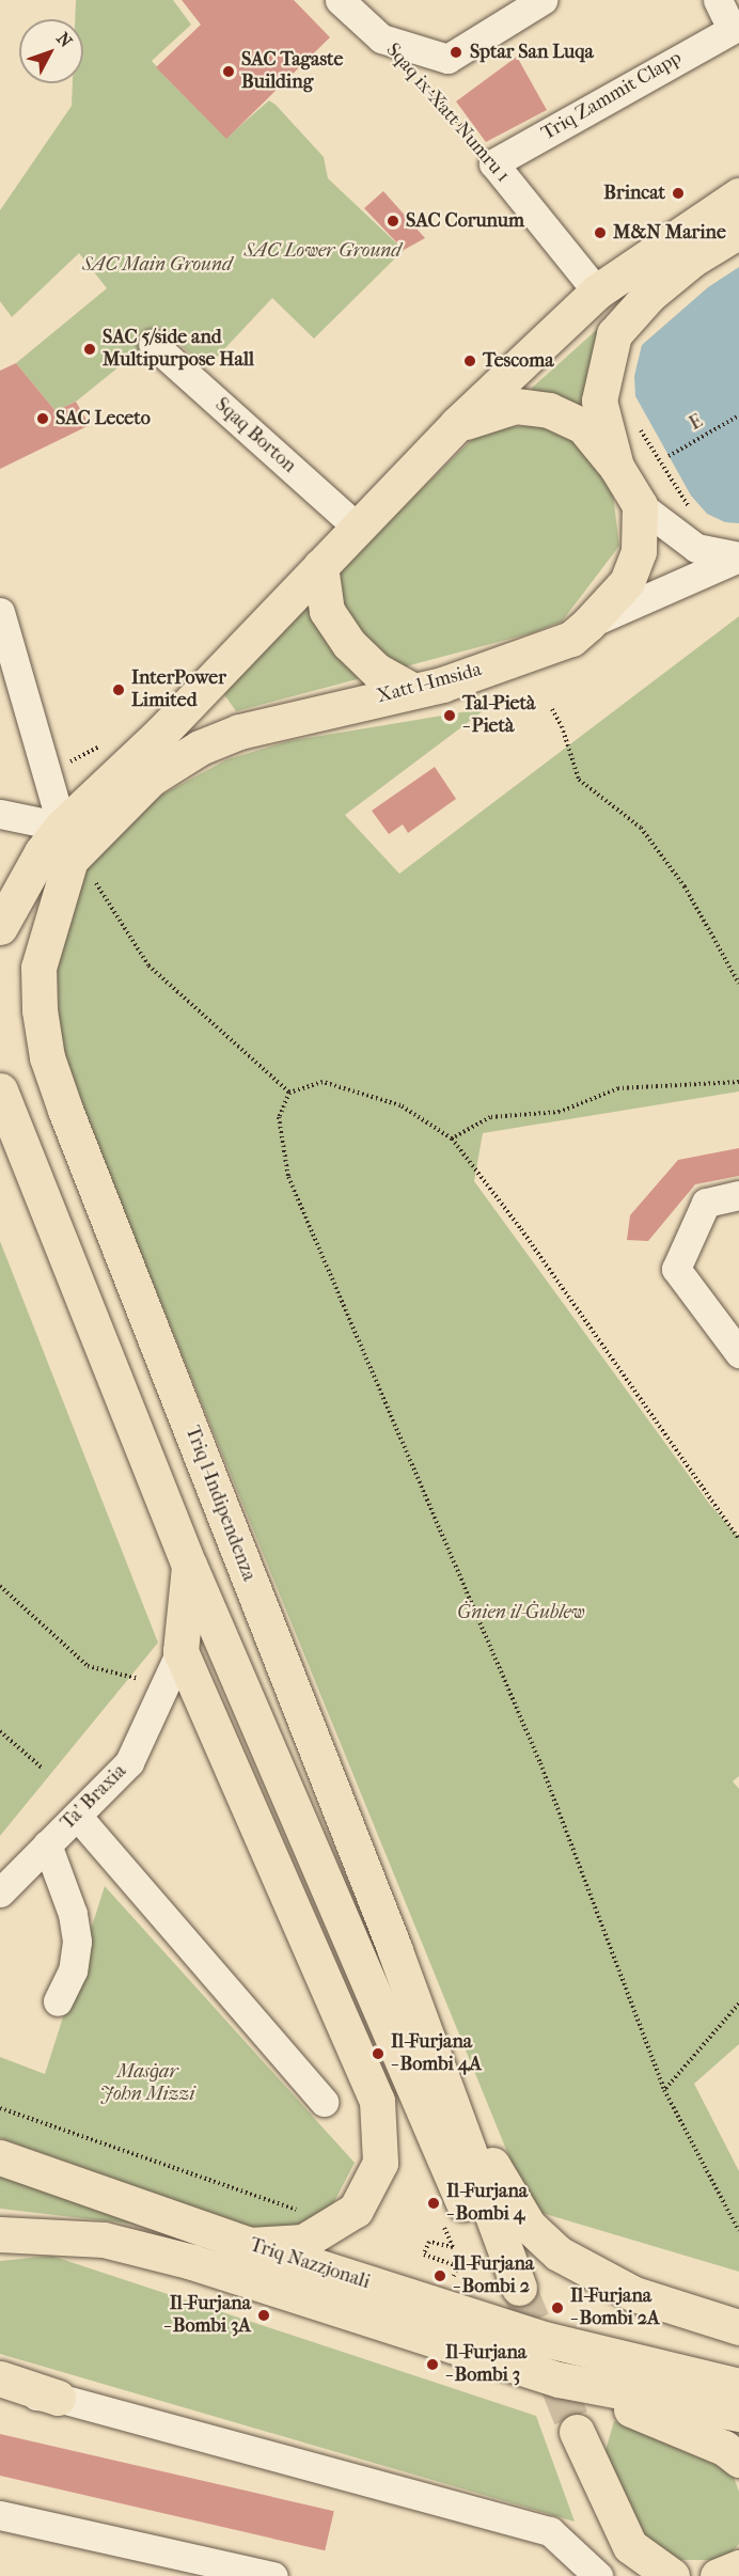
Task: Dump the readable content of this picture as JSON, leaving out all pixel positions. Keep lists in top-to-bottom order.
{
  "streets": {
    "highway": ["Xatt l-Imsida", "Triq l-Indipendenza", "Triq Nazzjonali"],
    "street": [
      "Triq Zammit Clapp",
      "Sqaq ix-Xatt Numru 1",
      "Sqaq Borton",
      "Ta' Braxia"
    ],
    "path": ["E"]
  },
  "crossings": [
    ["Triq Zammit Clapp", "Sqaq ix-Xatt Numru 1"],
    ["Xatt l-Imsida", "Triq l-Indipendenza"]
  ],
  "parks": [
    "SAC Lower Ground",
    "SAC Main Ground",
    "Ġnien il-Ġublew",
    "Masġar John Mizzi"
  ],
  "places": [
    "Sptar San Luqa",
    "SAC Tagaste Building",
    "Brincat",
    "SAC Corunum",
    "M&N Marine",
    "SAC 5/side and Multipurpose Hall",
    "Tescoma",
    "SAC Leceto",
    "InterPower Limited",
    "Tal-Pietà - Pietà",
    "Il-Furjana - Bombi 4A",
    "Il-Furjana - Bombi 4",
    "Il-Furjana - Bombi 2",
    "Il-Furjana - Bombi 2A",
    "Il-Furjana - Bombi 3A",
    "Il-Furjana - Bombi 3"
  ],
  "north": "top right"
}
